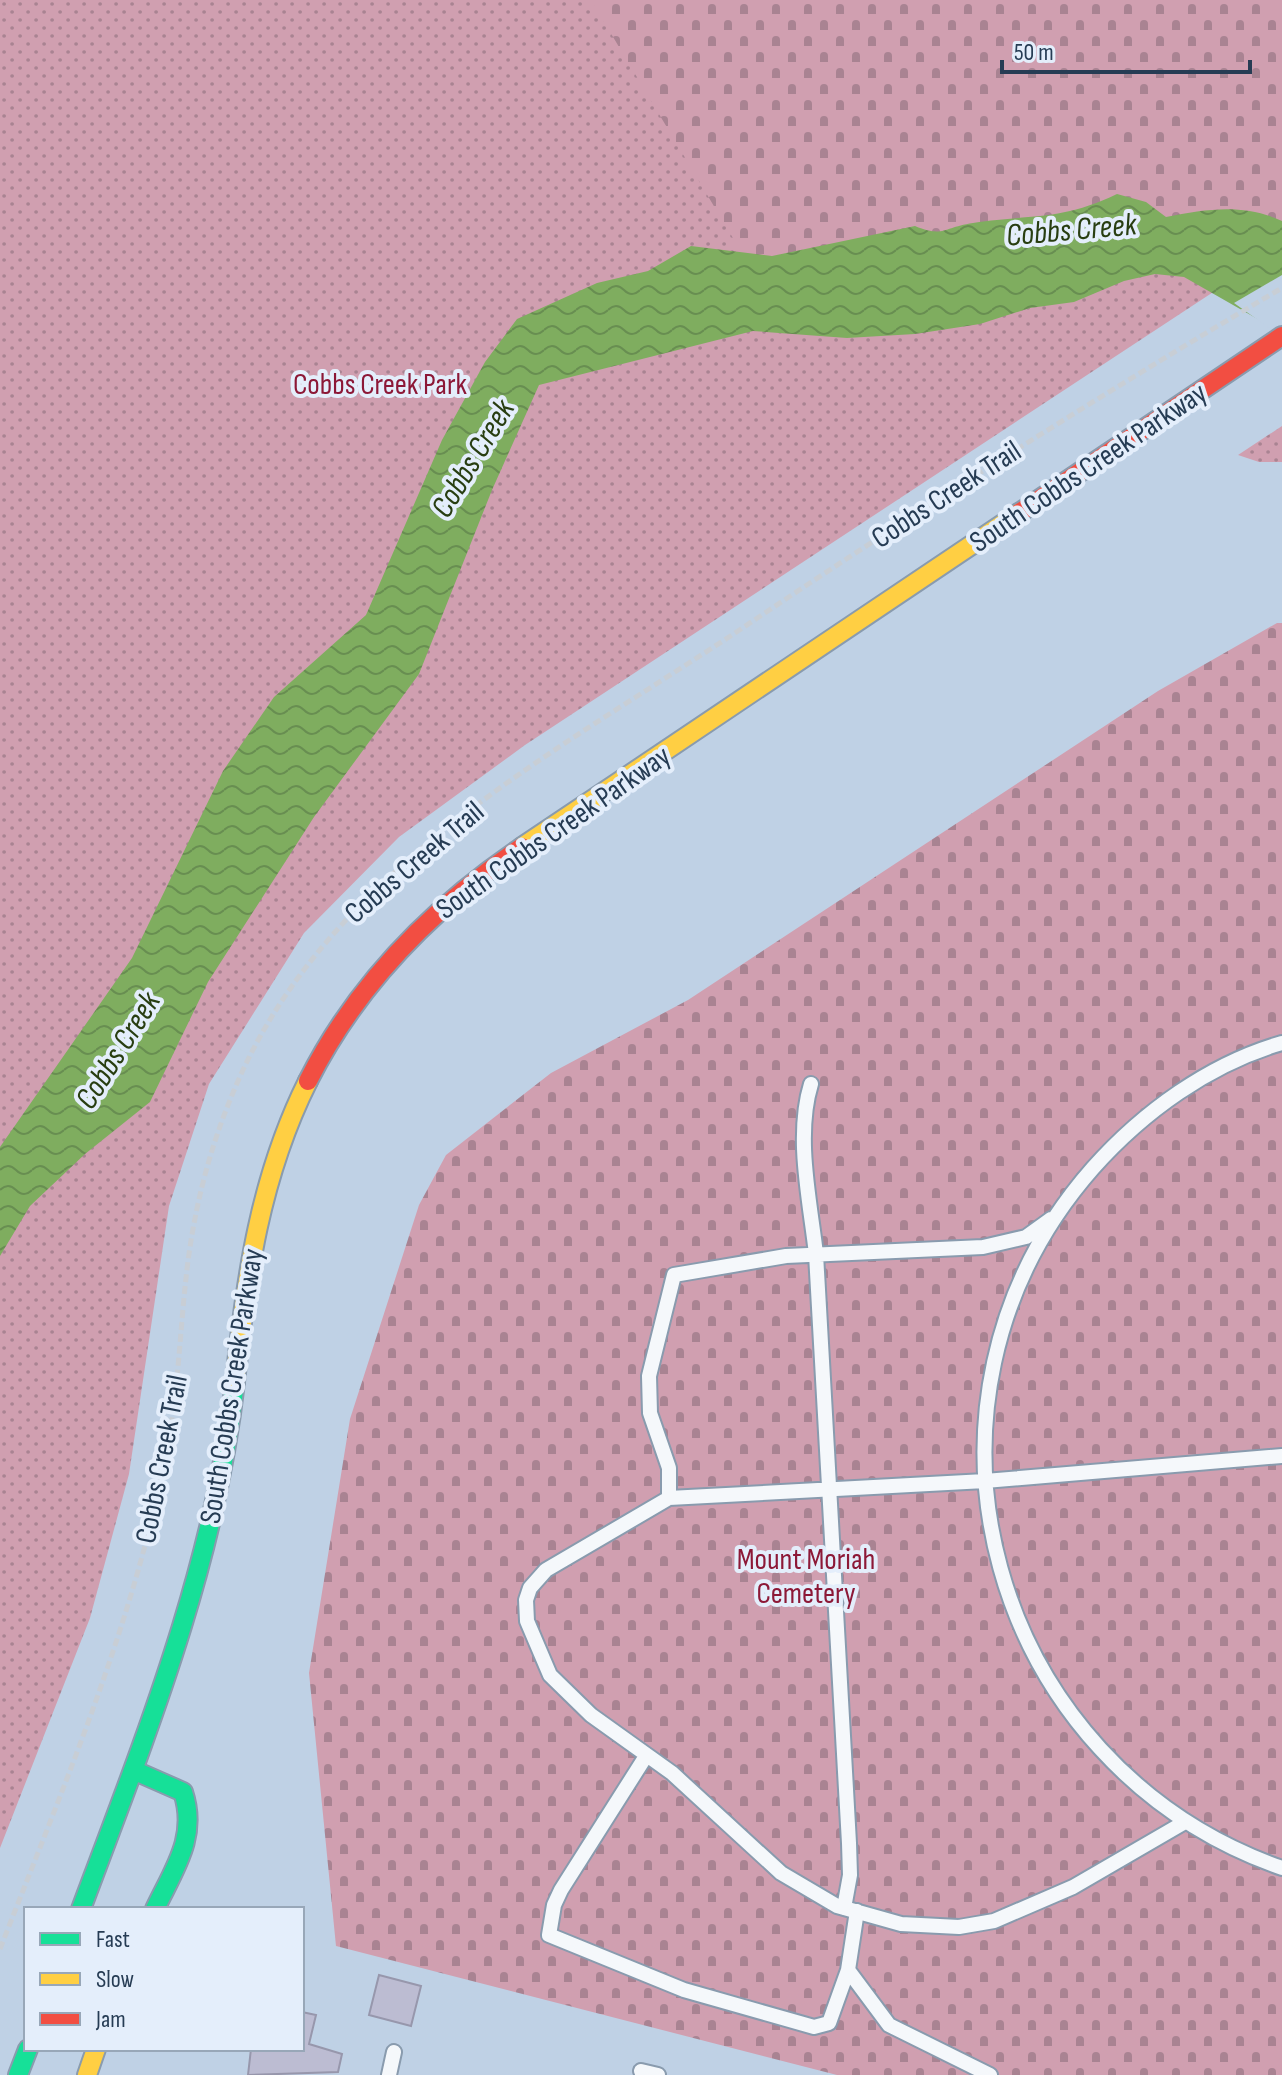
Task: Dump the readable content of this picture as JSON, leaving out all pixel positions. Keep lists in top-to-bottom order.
{
  "streets": {
    "main road": ["South Cobbs Creek Parkway"],
    "path": ["Cobbs Creek Trail"]
  },
  "water": ["Cobbs Creek"],
  "parks": ["Cobbs Creek Park", "Mount Moriah Cemetery"],
  "legend": ["Fast", "Slow", "Jam"],
  "scale_bar": "50 m"
}
